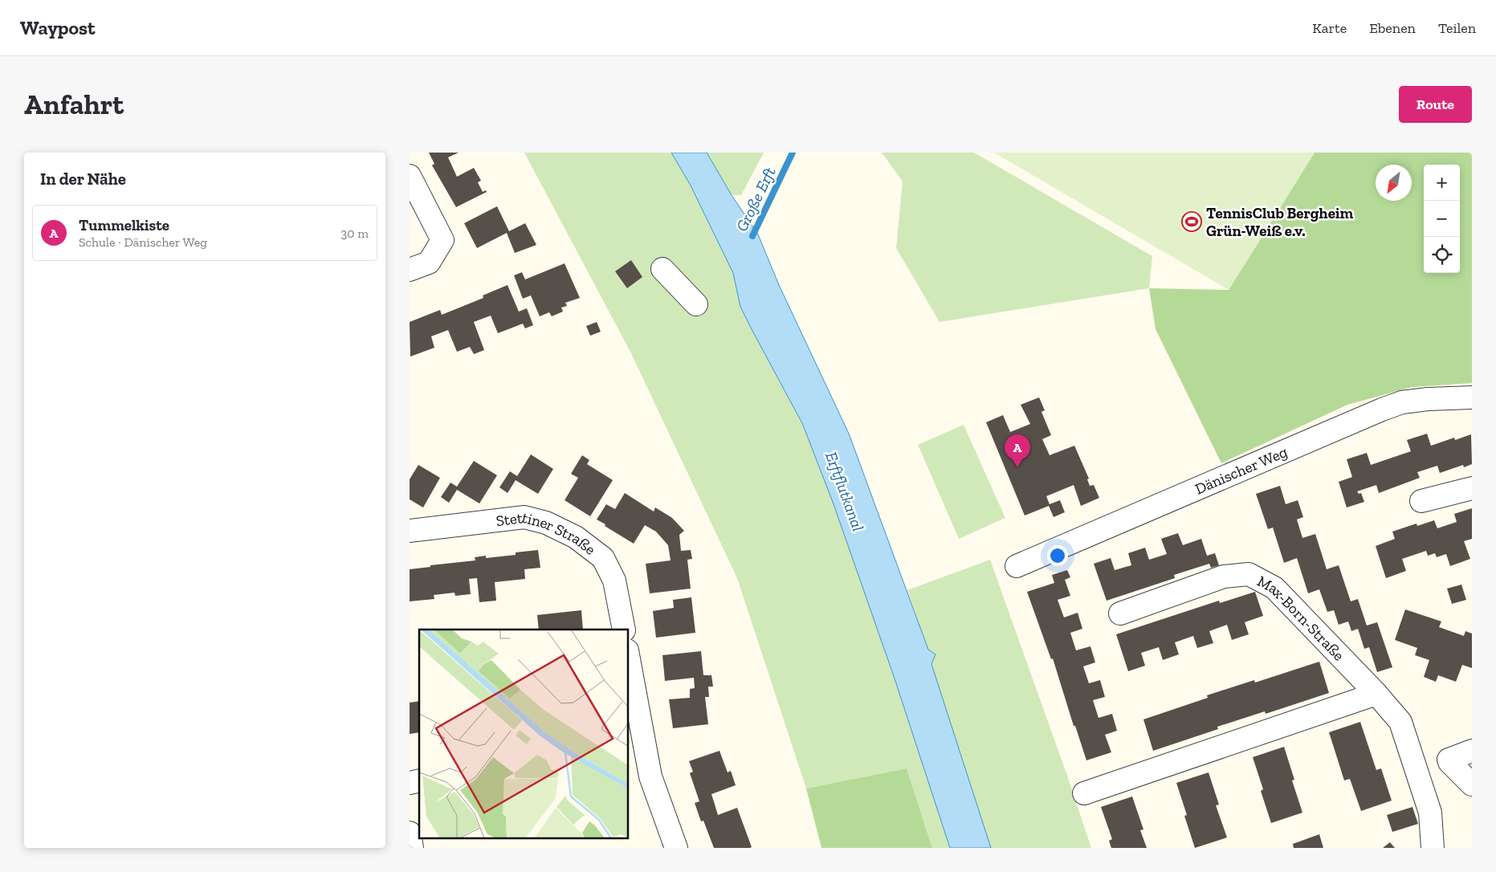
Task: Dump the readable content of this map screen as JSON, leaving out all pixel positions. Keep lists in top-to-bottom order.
{
  "streets": {
    "street": ["Dänischer Weg", "Stettiner Straße", "Max-Born-Straße"]
  },
  "water": ["Große Erft", "Erftflutkanal"],
  "places": {
    "sports": ["TennisClub Bergheim Grün-Weiß e.v."]
  },
  "north": "bottom left",
  "page": {
    "header": "Waypost",
    "nav": ["Karte", "Ebenen", "Teilen"],
    "buttons": "Route",
    "title": "Anfahrt",
    "heading": "In der Nähe",
    "map_buttons": ["+", "−"],
    "list": [
      {
        "mark": "A",
        "name": "Tummelkiste",
        "note": "Schule · Dänischer Weg",
        "value": "30 m"
      }
    ],
    "pins": "A"
  }
}
